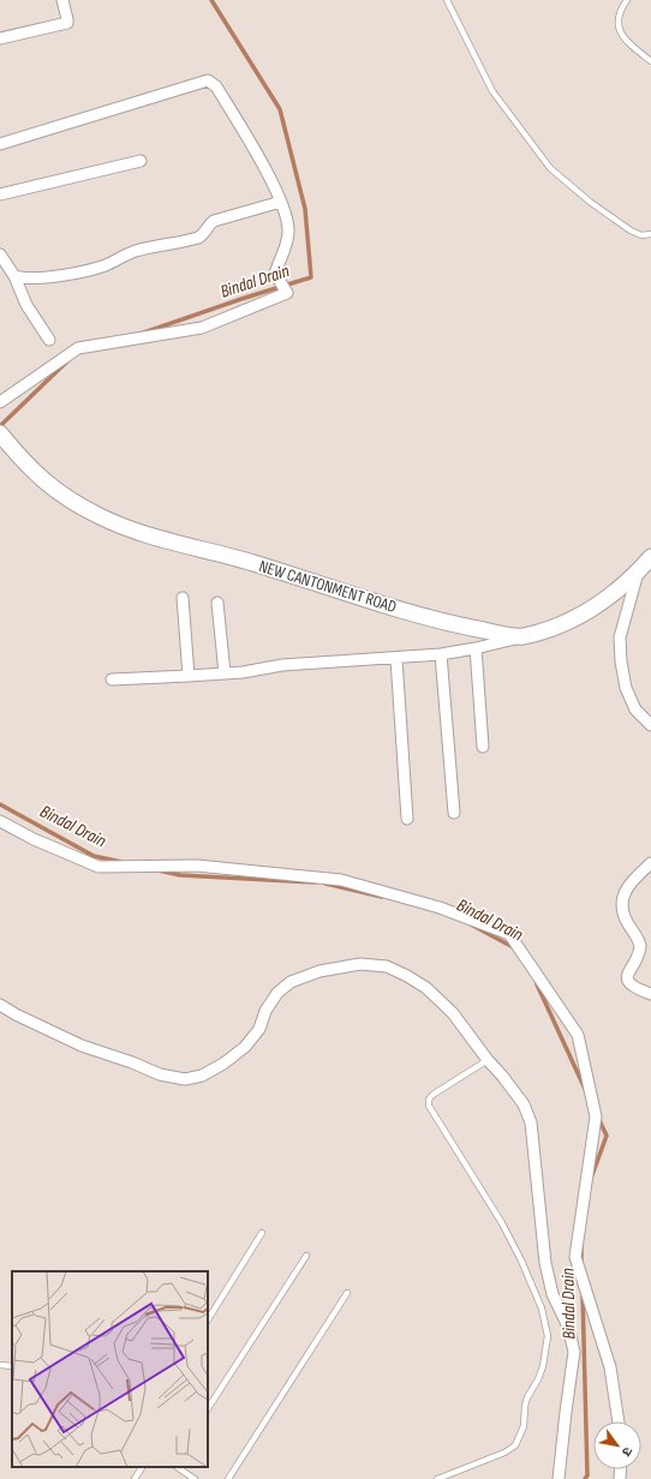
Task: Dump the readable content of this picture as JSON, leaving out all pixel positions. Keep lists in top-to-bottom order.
{
  "streets": {
    "street": ["NEW CANTONMENT ROAD"]
  },
  "water": ["Bindal Drain"],
  "north": "bottom right"
}
